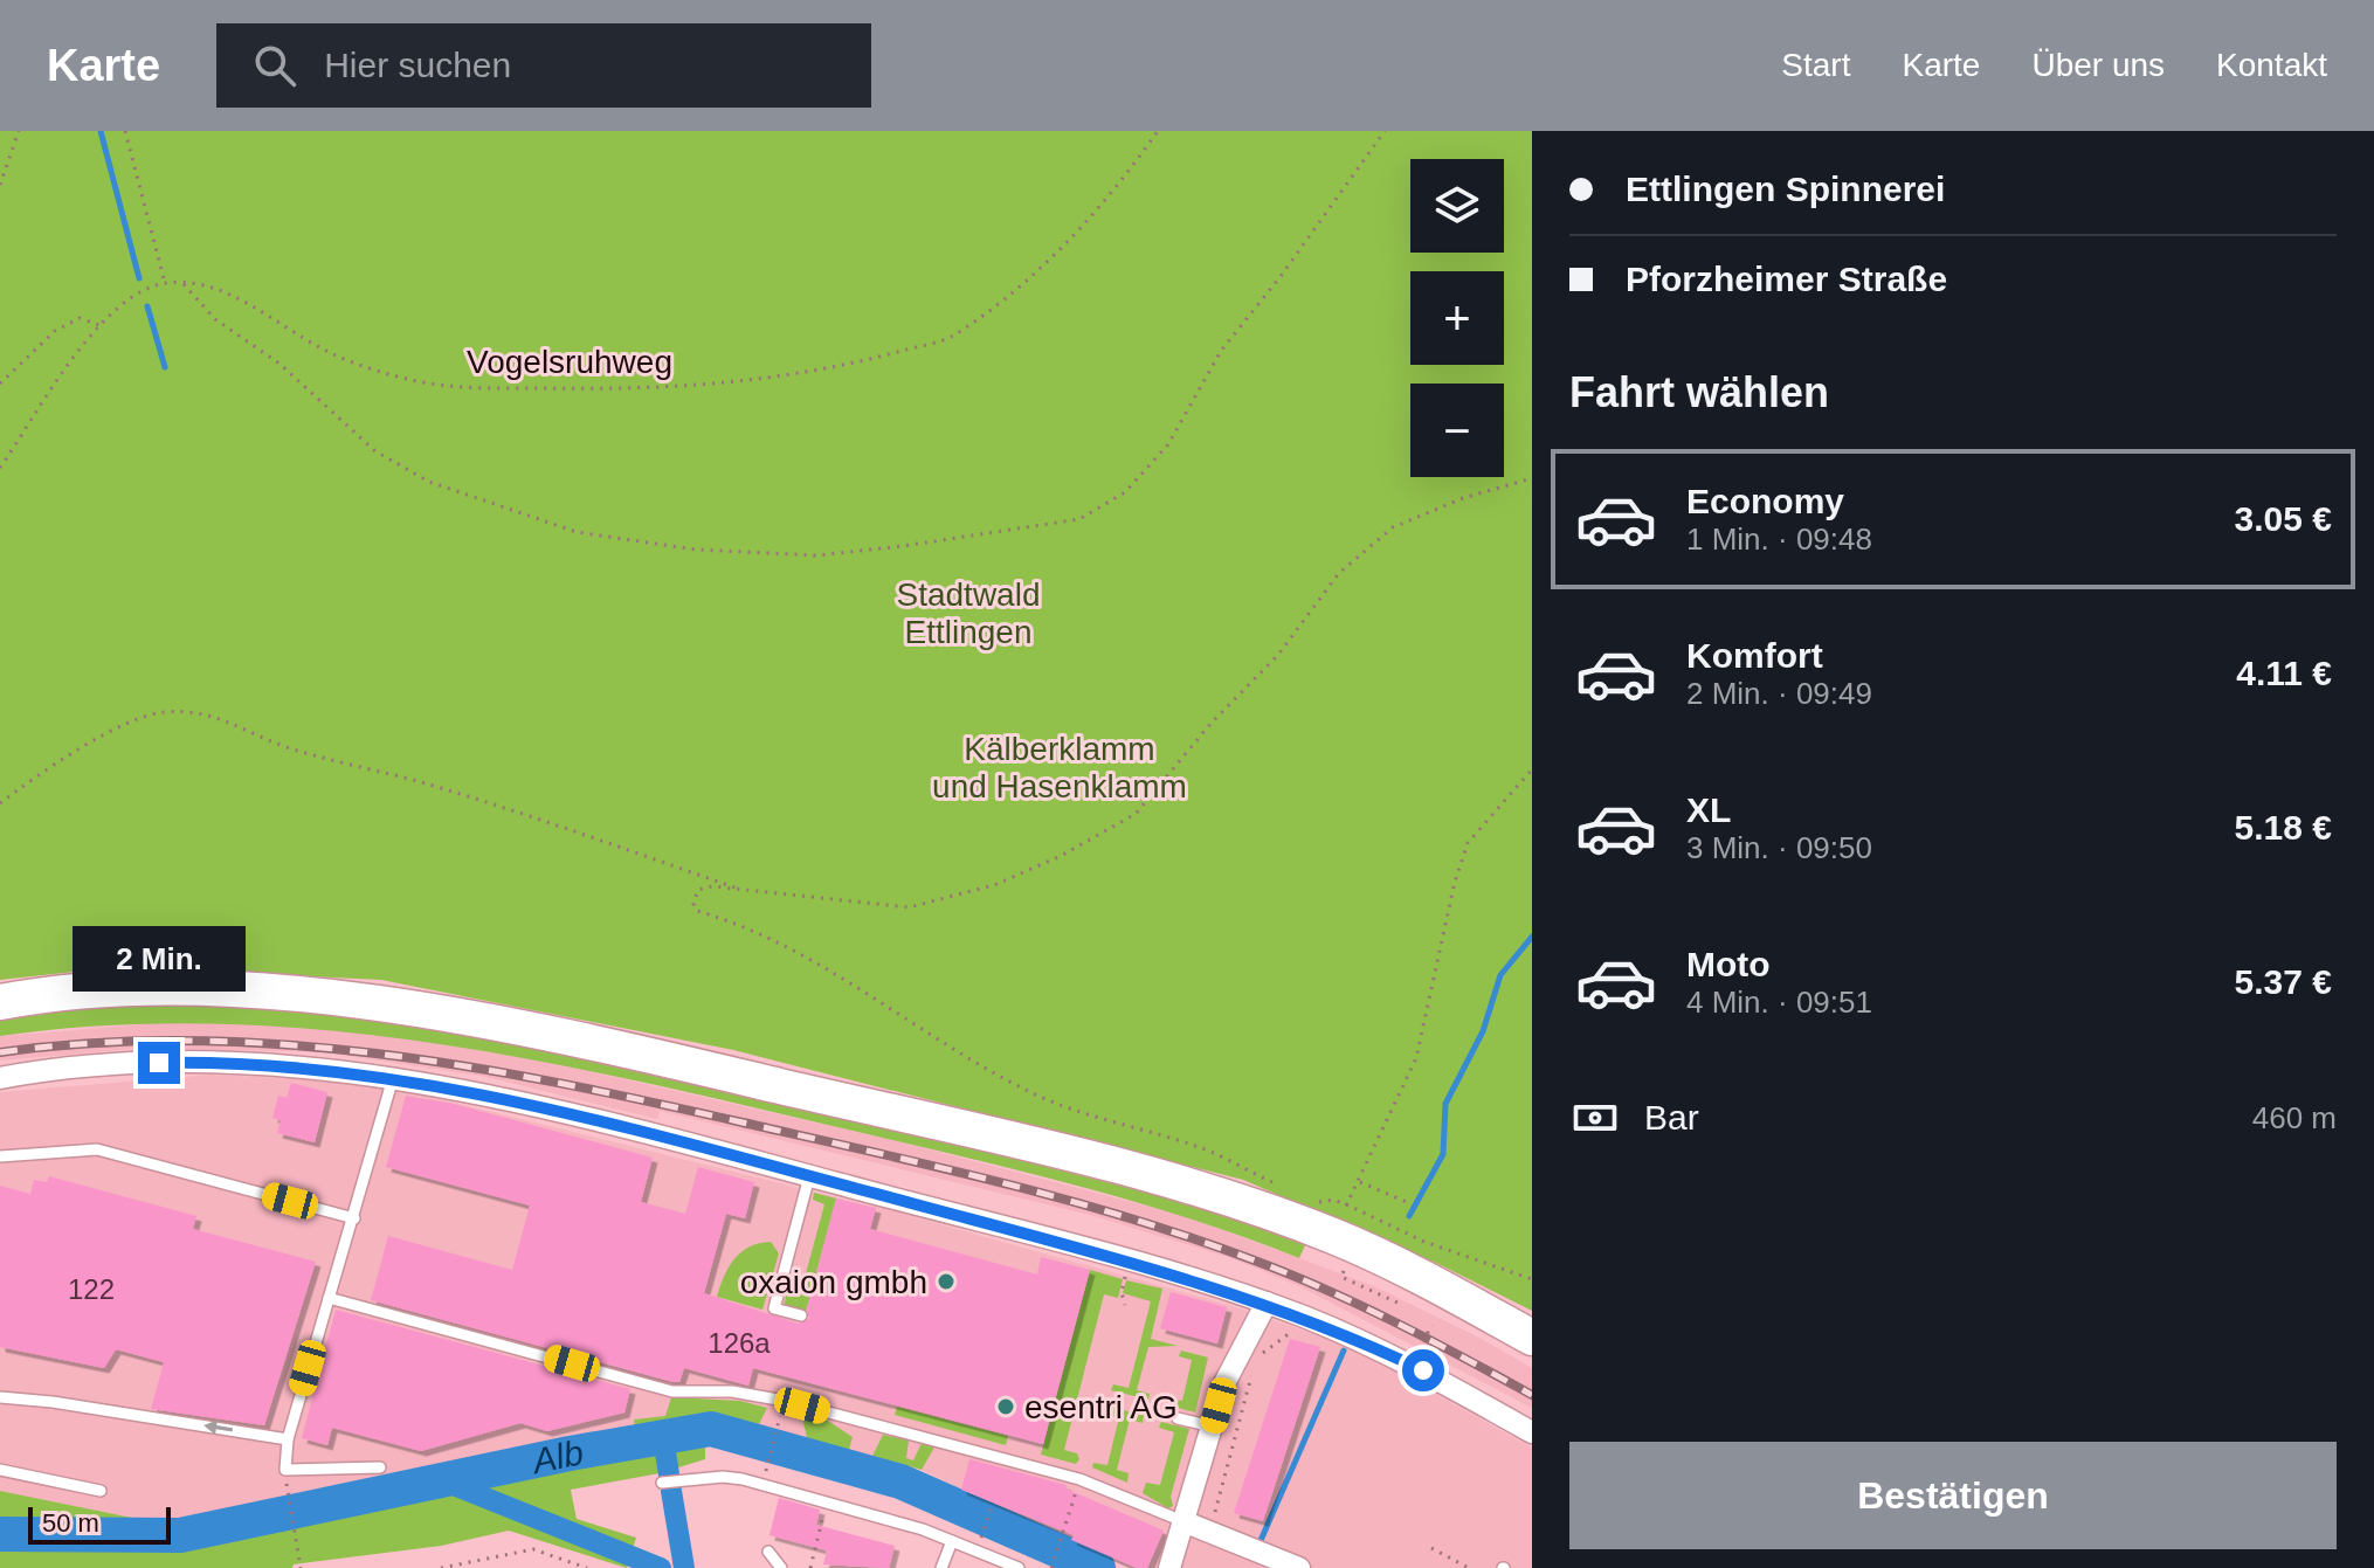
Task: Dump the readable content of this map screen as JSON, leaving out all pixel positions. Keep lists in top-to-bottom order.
{
  "streets": {
    "path": ["Vogelsruhweg"]
  },
  "water": ["Alb"],
  "parks": ["Stadtwald Ettlingen", "Kälberklamm und Hasenklamm"],
  "places": ["oxaion gmbh", "esentri AG"],
  "house_numbers": ["122", "126a"],
  "scale_bar": "50 m",
  "page": {
    "header": "Karte",
    "search": "Hier suchen",
    "nav": [
      "Start",
      "Karte",
      "Über uns",
      "Kontakt"
    ],
    "banner": ["Ettlingen Spinnerei", "Pforzheimer Straße"],
    "map_buttons": ["+", "−"],
    "heading": "Fahrt wählen",
    "list": [
      {
        "name": "Economy",
        "note": "1 Min. · 09:48",
        "value": "3.05 €"
      },
      {
        "name": "Komfort",
        "note": "2 Min. · 09:49",
        "value": "4.11 €"
      },
      {
        "name": "XL",
        "note": "3 Min. · 09:50",
        "value": "5.18 €"
      },
      {
        "name": "Moto",
        "note": "4 Min. · 09:51",
        "value": "5.37 €"
      }
    ],
    "bubble": "2 Min.",
    "pay": ["Bar", "460 m"],
    "buttons": "Bestätigen",
    "scale": "50 m"
  }
}
